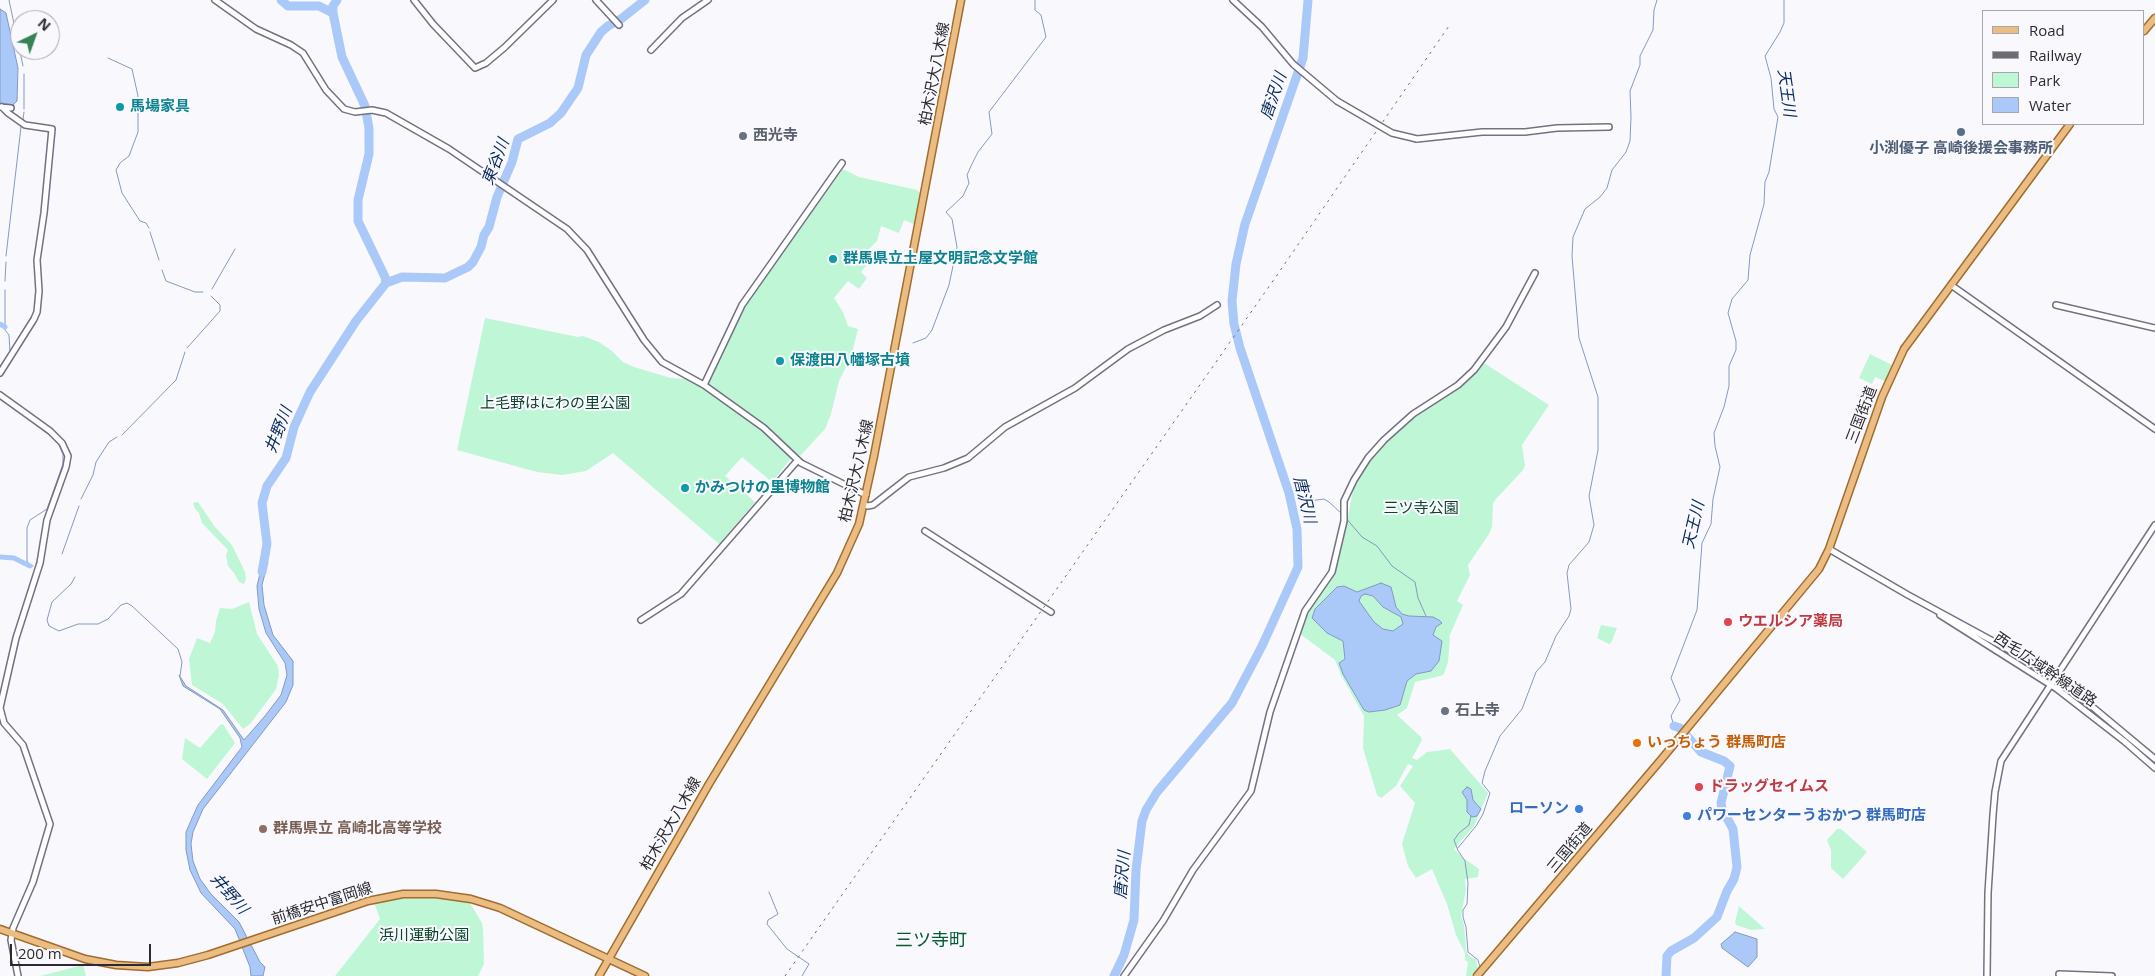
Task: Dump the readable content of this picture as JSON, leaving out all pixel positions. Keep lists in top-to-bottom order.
{
  "streets": {
    "main road": ["柏木沢大八木線", "三国街道", "前橋安中富岡線"],
    "street": ["西毛広域幹線道路"]
  },
  "crossings": [
    ["柏木沢大八木線", "前橋安中富岡線"],
    ["三国街道", "西毛広域幹線道路"]
  ],
  "districts": ["三ツ寺町"],
  "water": [
    "天王川",
    "唐沢川",
    "東谷川",
    "井野川"
  ],
  "parks": ["上毛野はにわの里公園", "三ツ寺公園", "浜川運動公園"],
  "places": [
    "馬場家具",
    "小渕優子 高崎後援会事務所",
    "西光寺",
    "群馬県立土屋文明記念文学館",
    "保渡田八幡塚古墳",
    "かみつけの里博物館",
    "ウエルシア薬局",
    "石上寺",
    "いっちょう 群馬町店",
    "ドラッグセイムス",
    "ローソン",
    "パワーセンターうおかつ 群馬町店",
    "群馬県立 高崎北高等学校"
  ],
  "legend": [
    "Road",
    "Railway",
    "Park",
    "Water"
  ],
  "scale_bar": "200 m",
  "north": "top right"
}
